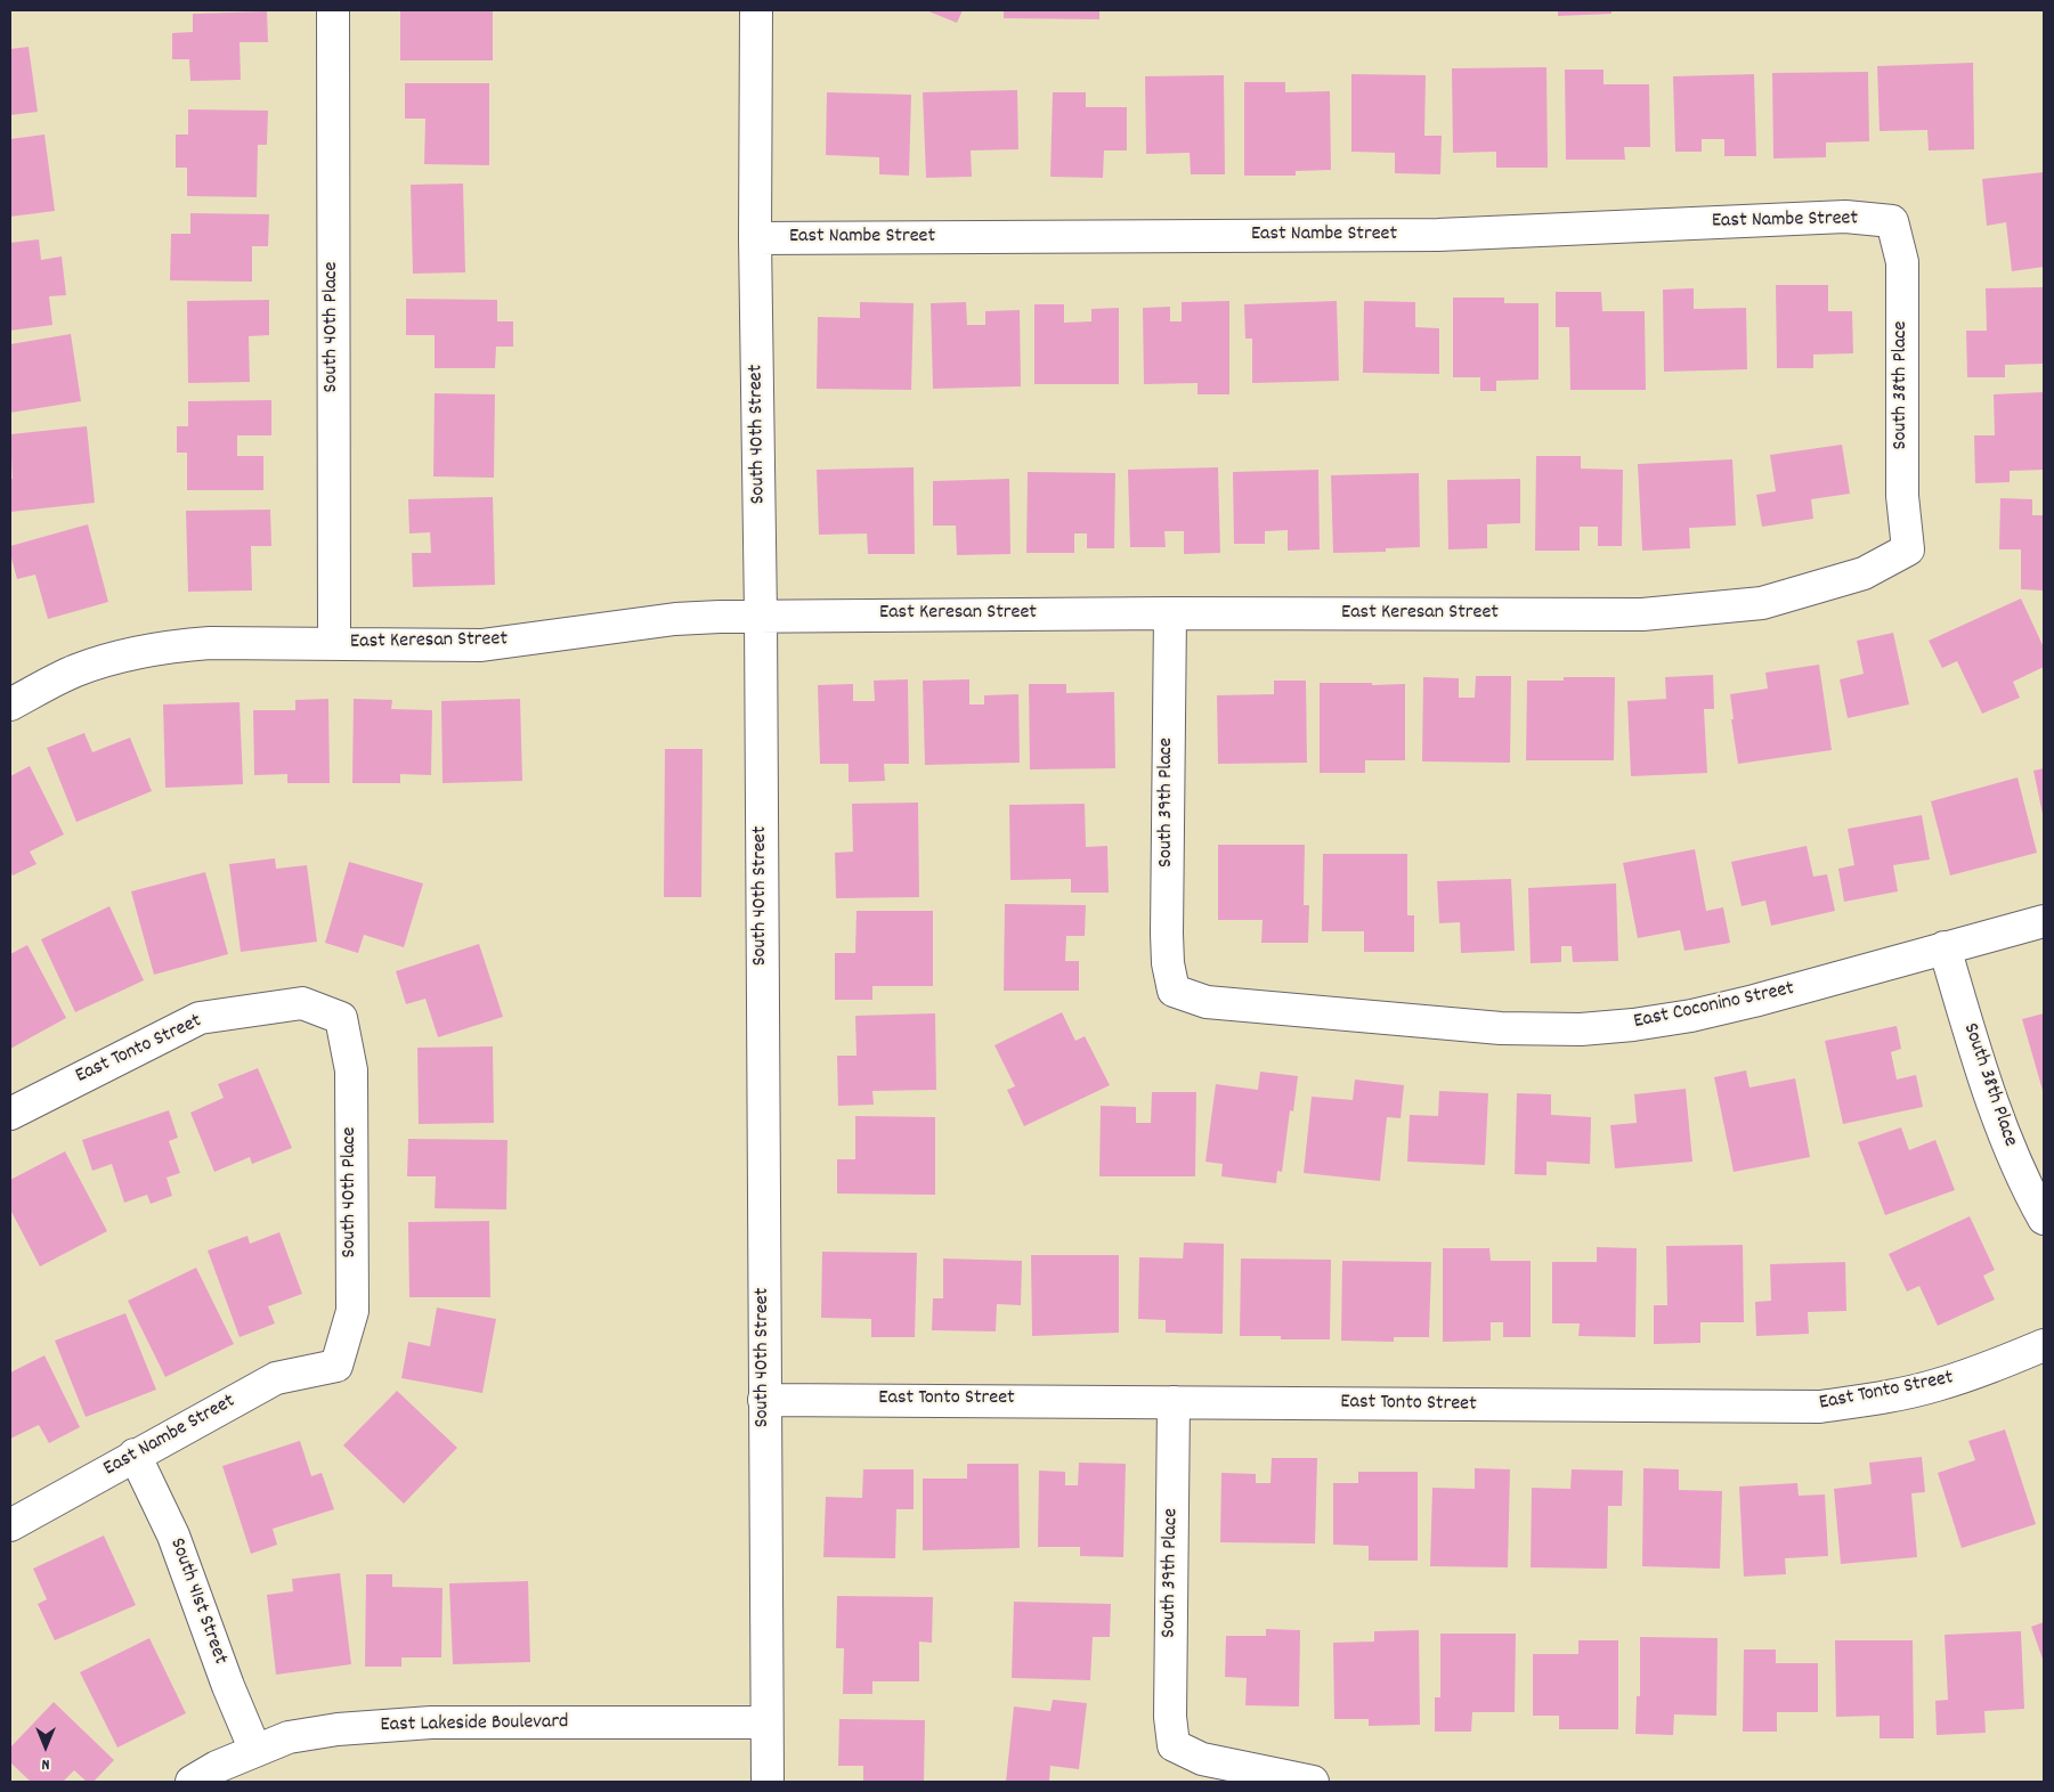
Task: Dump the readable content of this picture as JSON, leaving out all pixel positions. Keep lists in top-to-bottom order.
{
  "streets": {
    "street": [
      "East Nambe Street",
      "South 40th Place",
      "South 38th Place",
      "South 40th Street",
      "East Keresan Street",
      "South 39th Place",
      "East Coconino Street",
      "East Tonto Street",
      "South 41st Street",
      "East Lakeside Boulevard"
    ]
  },
  "crossings": [
    ["East Nambe Street", "South 40th Place"],
    ["East Nambe Street", "South 38th Place"],
    ["East Nambe Street", "South 40th Street"],
    ["East Nambe Street", "South 41st Street"],
    ["South 40th Place", "East Keresan Street"],
    ["South 40th Place", "East Tonto Street"],
    ["South 38th Place", "East Keresan Street"],
    ["South 38th Place", "East Coconino Street"],
    ["South 40th Street", "East Keresan Street"],
    ["South 40th Street", "East Tonto Street"],
    ["South 40th Street", "East Lakeside Boulevard"],
    ["East Keresan Street", "South 39th Place"],
    ["South 39th Place", "East Coconino Street"],
    ["South 39th Place", "East Tonto Street"],
    ["South 41st Street", "East Lakeside Boulevard"]
  ],
  "north": "bottom"
}
